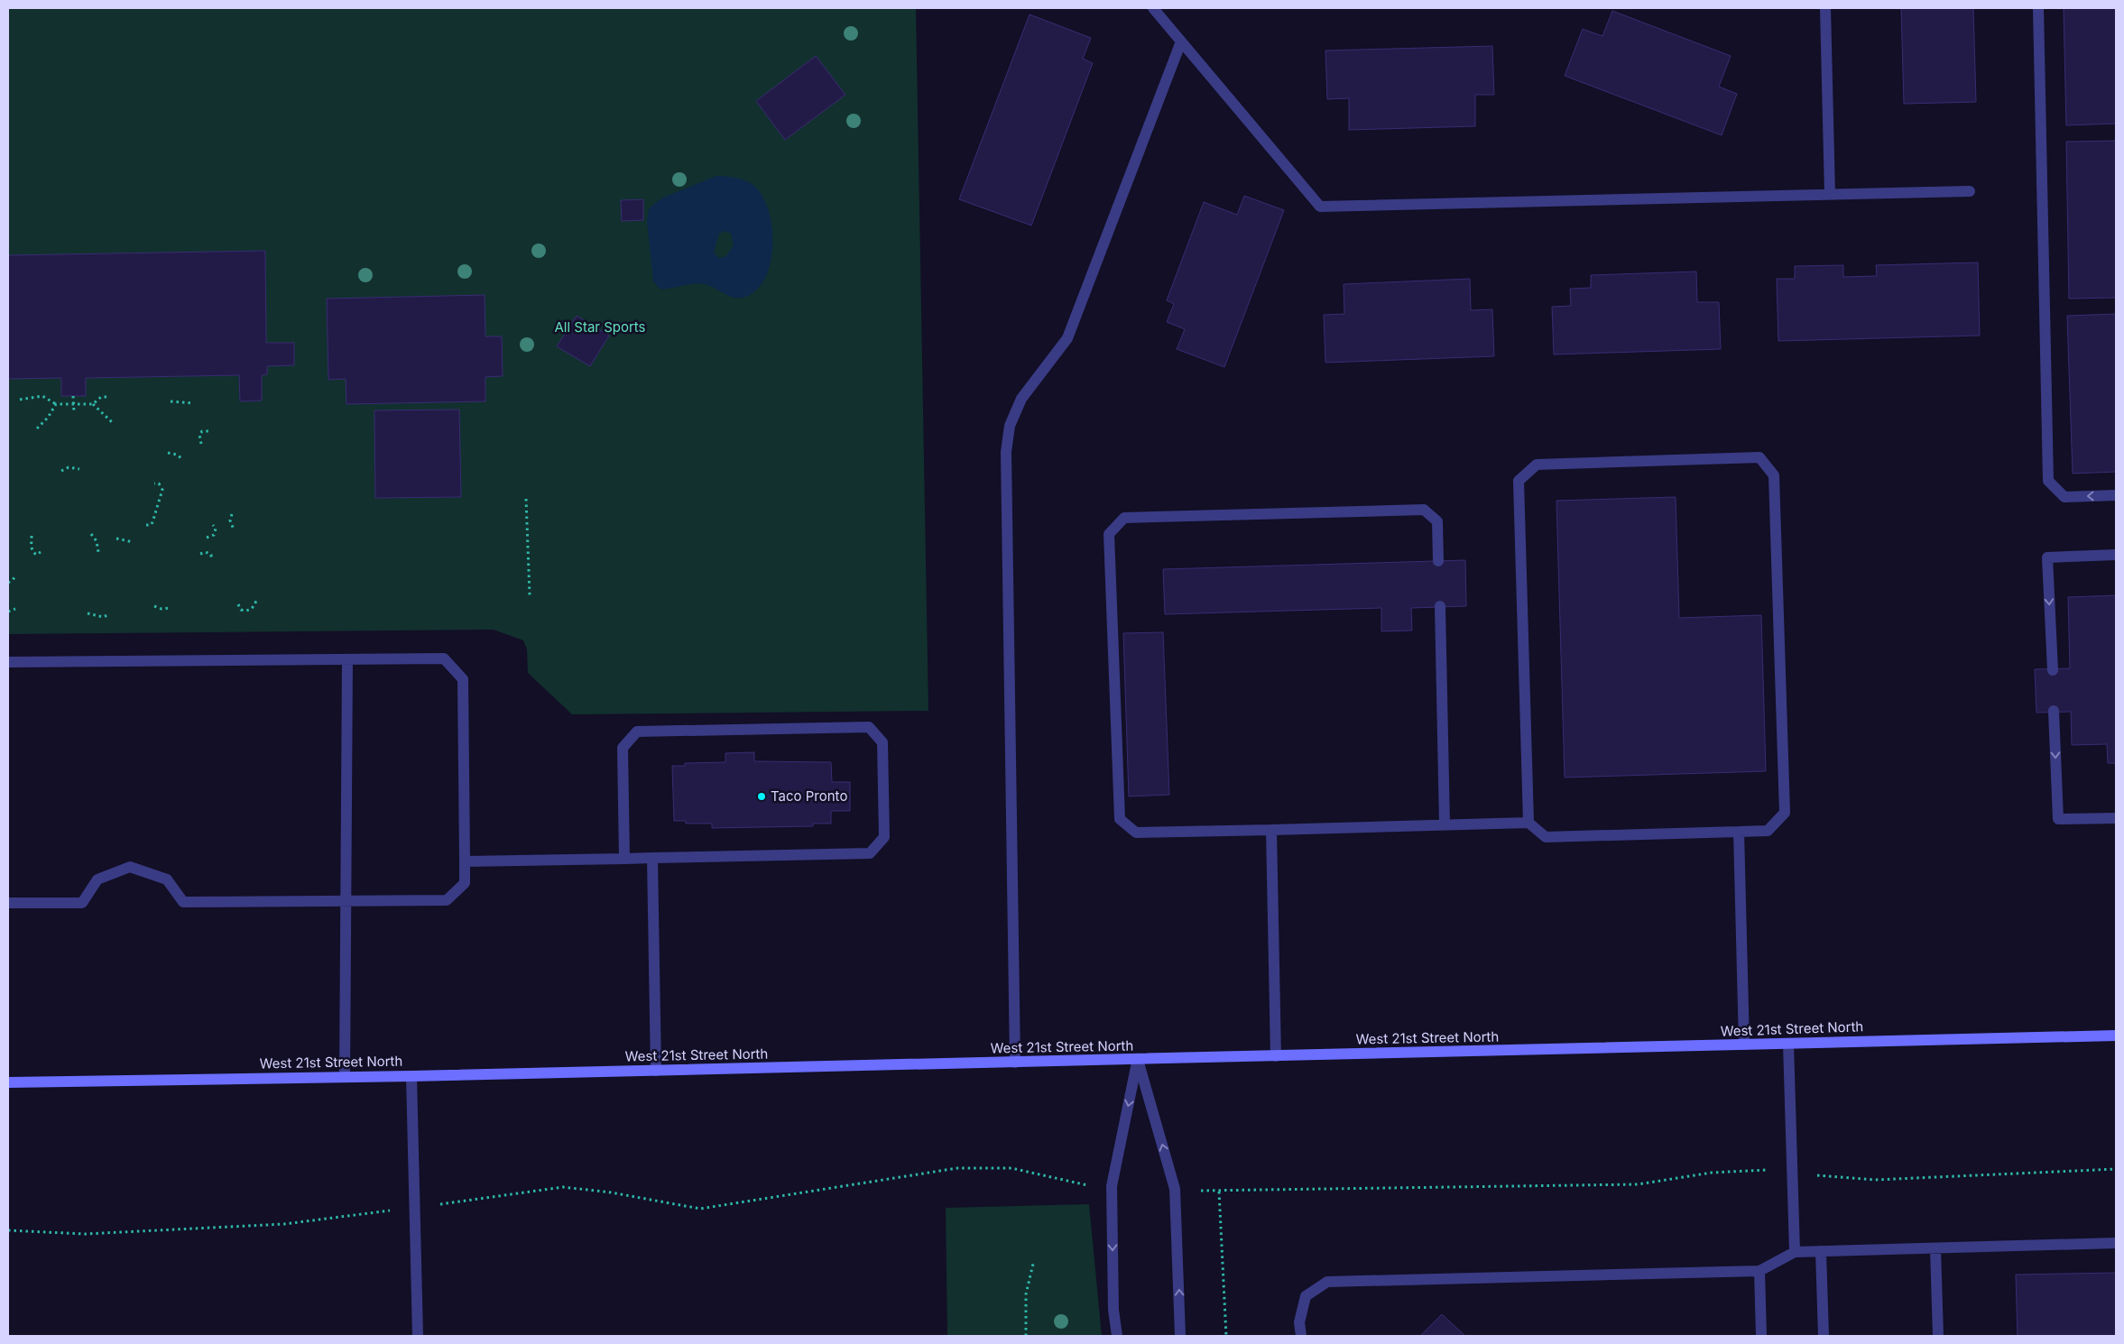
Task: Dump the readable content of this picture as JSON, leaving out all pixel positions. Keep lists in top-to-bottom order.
{
  "streets": {
    "main road": ["West 21st Street North"]
  },
  "parks": ["All Star Sports"],
  "places": ["Taco Pronto"]
}
